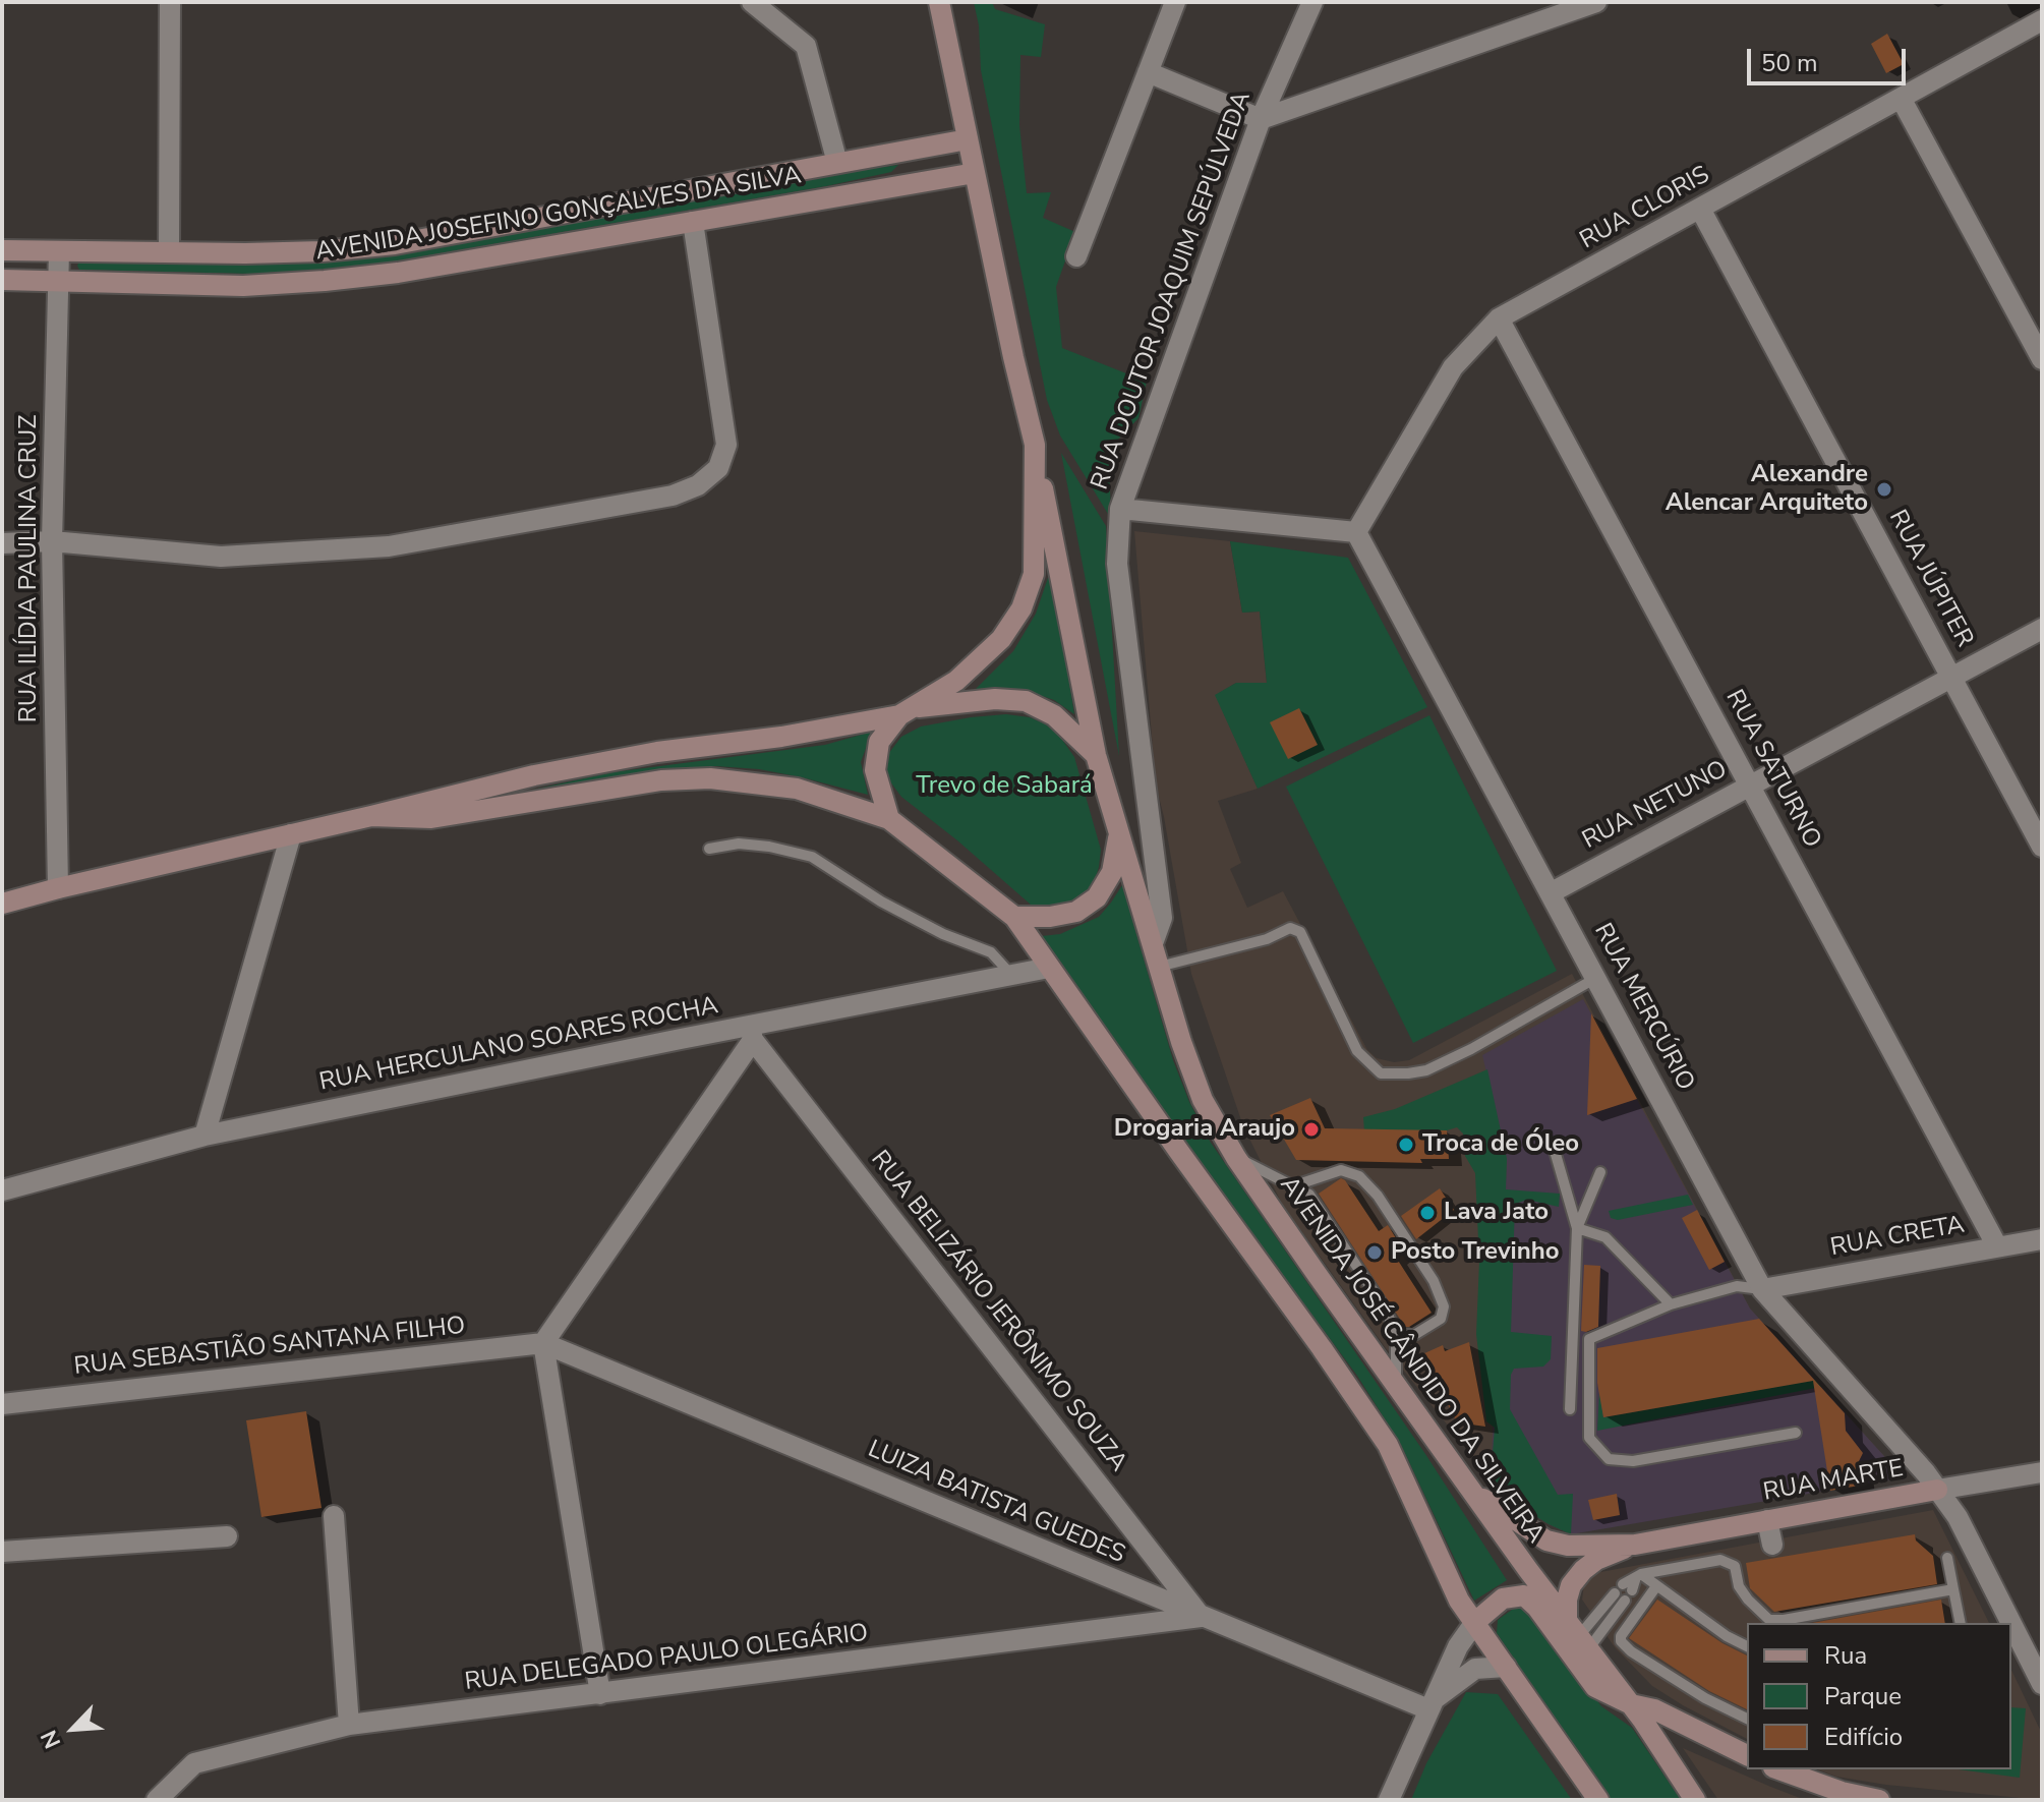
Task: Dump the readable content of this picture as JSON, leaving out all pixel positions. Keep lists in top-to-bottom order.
{
  "streets": {
    "main road": ["AVENIDA JOSEFINO GONÇALVES DA SILVA", "AVENIDA JOSÉ CÂNDIDO DA SILVEIRA", "RUA MARTE"],
    "street": [
      "RUA CLORIS",
      "RUA DOUTOR JOAQUIM SEPÚLVEDA",
      "RUA ILÍDIA PAULINA CRUZ",
      "RUA JÚPITER",
      "RUA SATURNO",
      "RUA NETUNO",
      "RUA MERCÚRIO",
      "RUA HERCULANO SOARES ROCHA",
      "RUA CRETA",
      "RUA BELIZÁRIO JERÔNIMO SOUZA",
      "RUA SEBASTIÃO SANTANA FILHO",
      "LUIZA BATISTA GUEDES",
      "RUA DELEGADO PAULO OLEGÁRIO"
    ]
  },
  "crossings": [
    ["RUA CLORIS", "RUA JÚPITER"],
    ["RUA CLORIS", "RUA SATURNO"],
    ["RUA CLORIS", "RUA MERCÚRIO"],
    ["AVENIDA JOSEFINO GONÇALVES DA SILVA", "RUA ILÍDIA PAULINA CRUZ"],
    ["RUA DOUTOR JOAQUIM SEPÚLVEDA", "AVENIDA JOSÉ CÂNDIDO DA SILVEIRA"],
    ["RUA JÚPITER", "RUA NETUNO"],
    ["RUA SATURNO", "RUA NETUNO"],
    ["RUA SATURNO", "RUA CRETA"],
    ["RUA NETUNO", "RUA MERCÚRIO"],
    ["RUA MERCÚRIO", "RUA CRETA"],
    ["RUA MERCÚRIO", "RUA MARTE"],
    ["RUA HERCULANO SOARES ROCHA", "RUA BELIZÁRIO JERÔNIMO SOUZA"],
    ["RUA BELIZÁRIO JERÔNIMO SOUZA", "LUIZA BATISTA GUEDES"],
    ["RUA BELIZÁRIO JERÔNIMO SOUZA", "RUA DELEGADO PAULO OLEGÁRIO"],
    ["RUA SEBASTIÃO SANTANA FILHO", "LUIZA BATISTA GUEDES"],
    ["AVENIDA JOSÉ CÂNDIDO DA SILVEIRA", "RUA MARTE"],
    ["LUIZA BATISTA GUEDES", "RUA DELEGADO PAULO OLEGÁRIO"]
  ],
  "parks": ["Trevo de Sabará"],
  "places": [
    "Alexandre Alencar Arquiteto",
    "Drogaria Araujo",
    "Troca de Óleo",
    "Lava Jato",
    "Posto Trevinho"
  ],
  "legend": ["Rua", "Parque", "Edifício"],
  "scale_bar": "50 m",
  "north": "bottom left"
}
